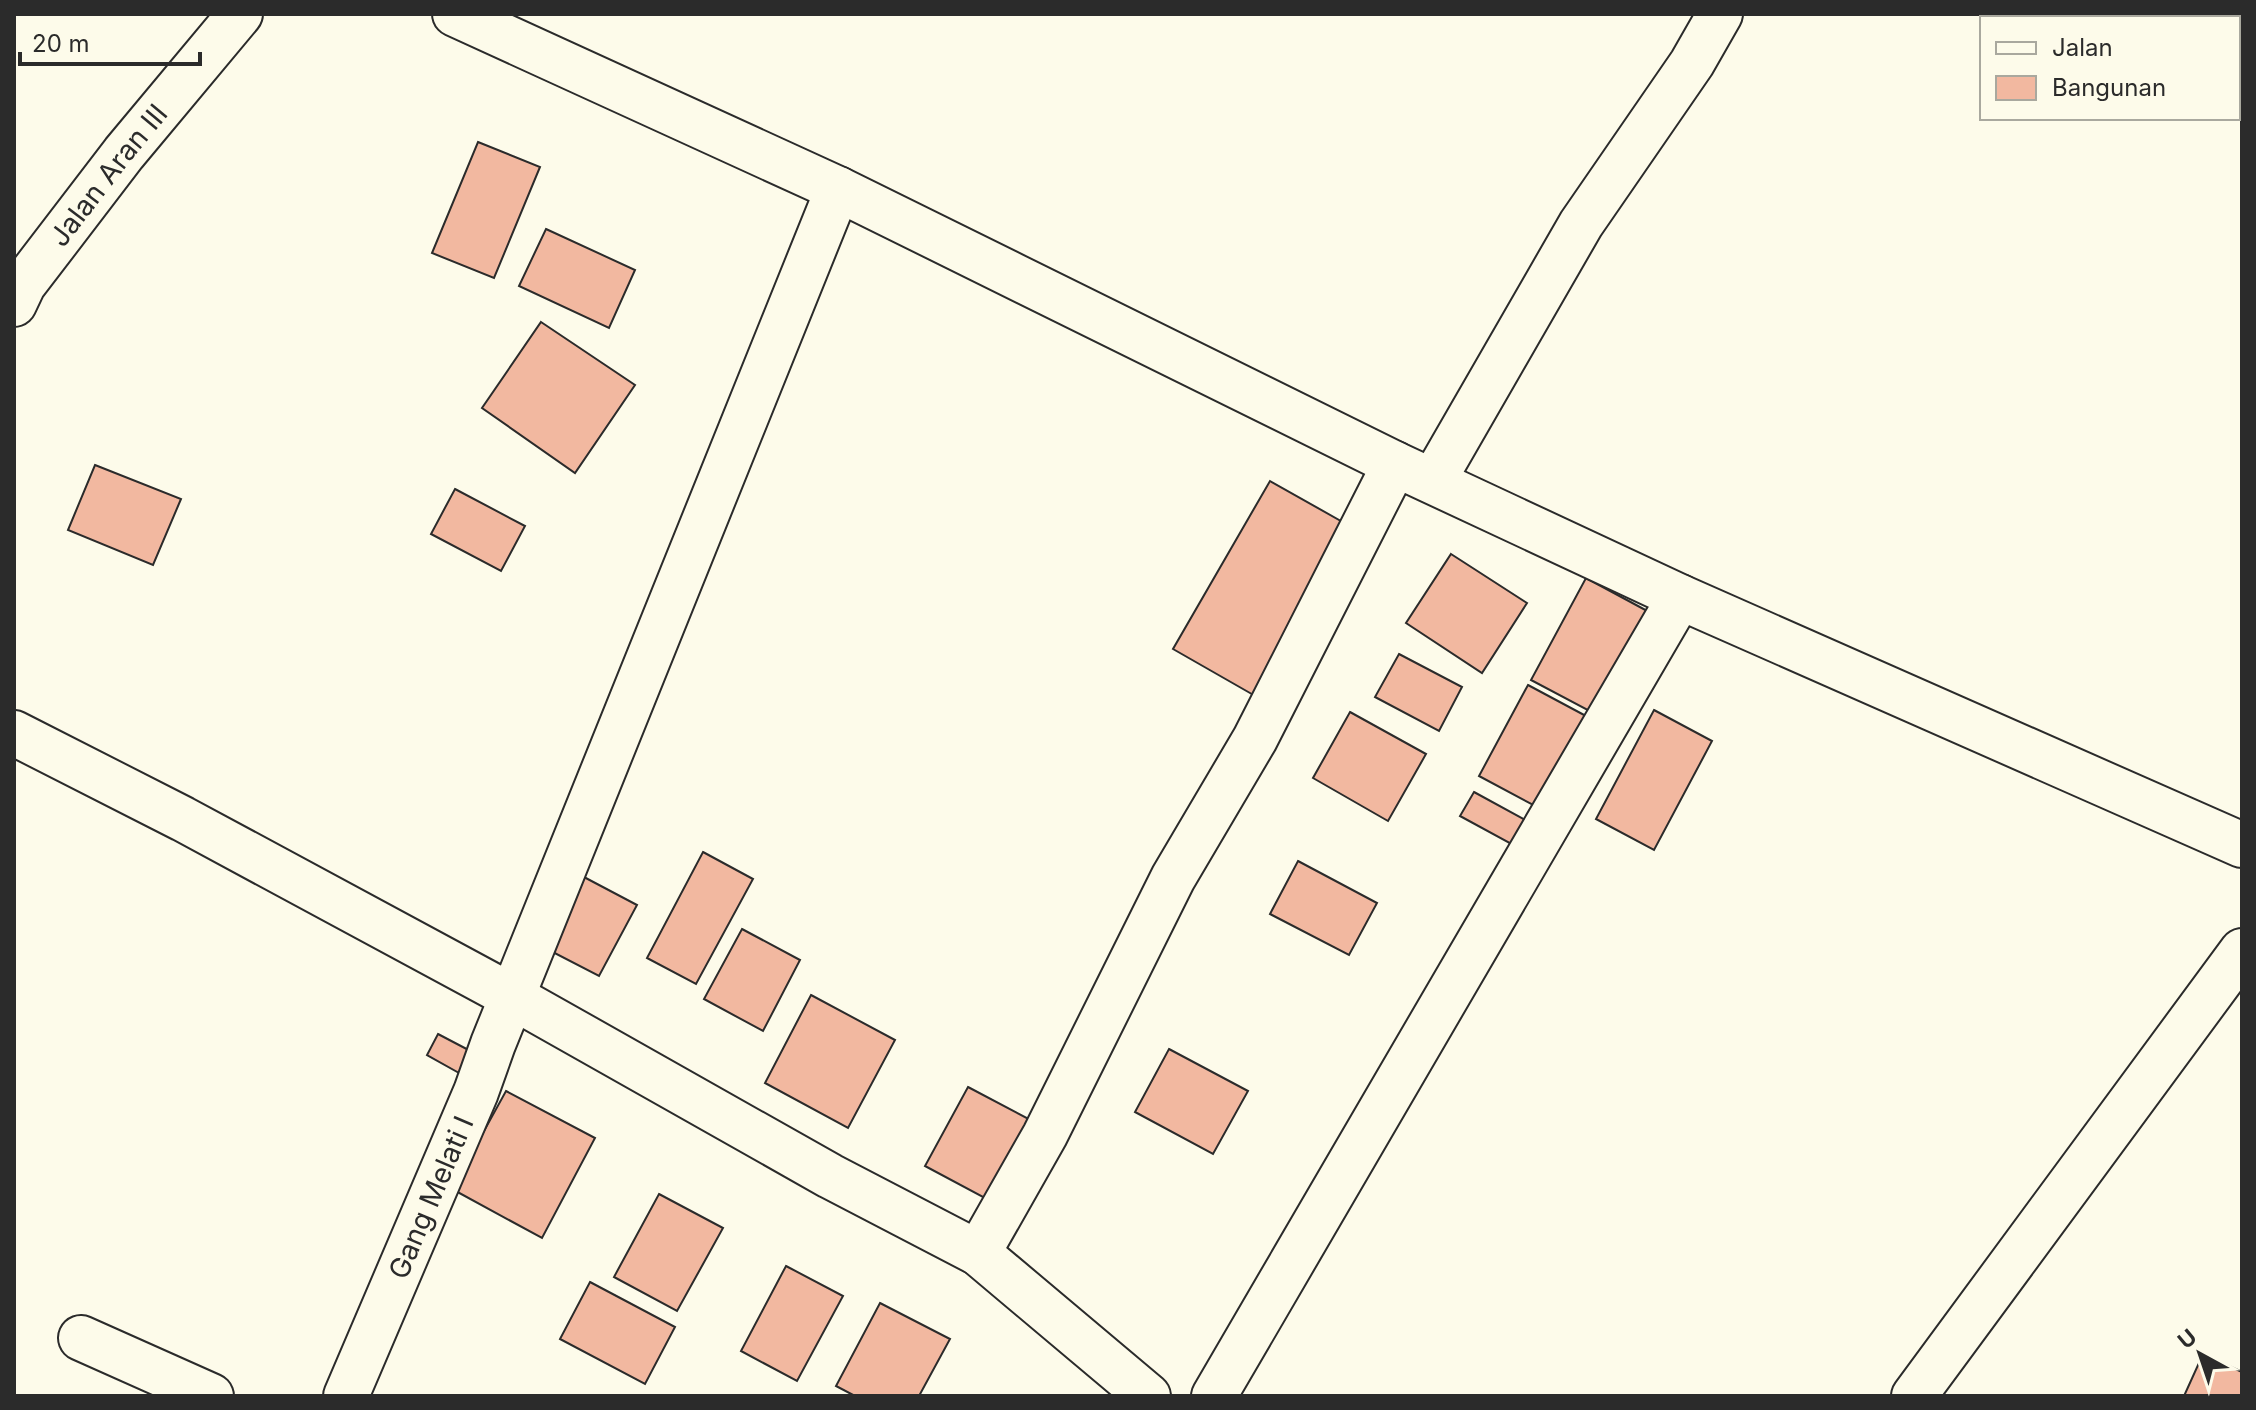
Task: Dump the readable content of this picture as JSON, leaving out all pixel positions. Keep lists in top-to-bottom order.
{
  "streets": {
    "street": ["Jalan Aran III", "Gang Melati I"]
  },
  "legend": ["Jalan", "Bangunan"],
  "scale_bar": "20 m",
  "north": "top left"
}
